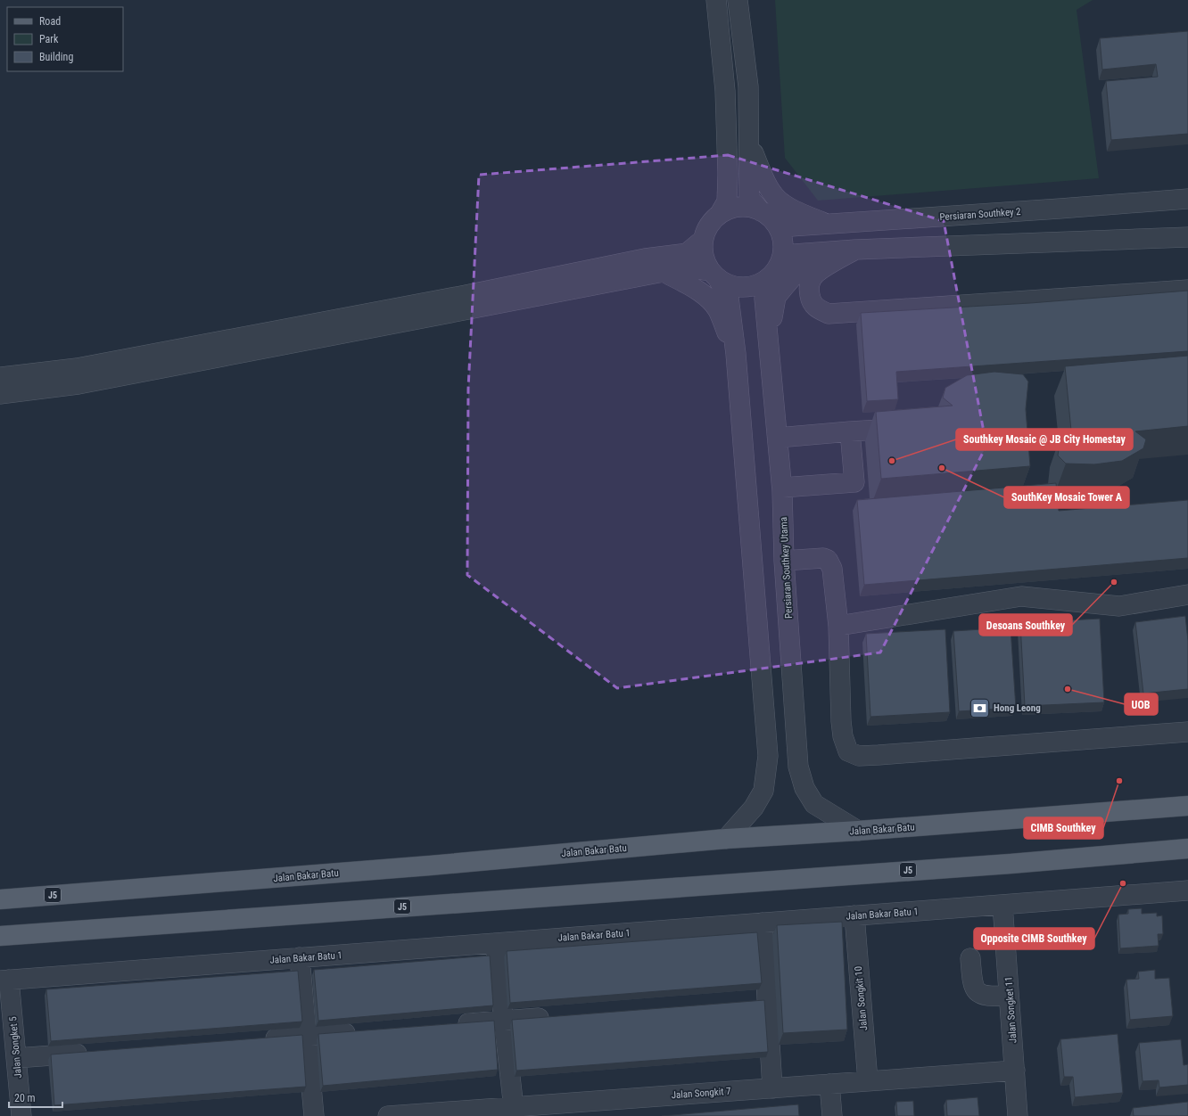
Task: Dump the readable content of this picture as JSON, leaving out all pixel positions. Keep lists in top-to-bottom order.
{
  "streets": {
    "main road": ["Jalan Bakar Batu", "J5"],
    "street": [
      "Persiaran Southkey 2",
      "Persiaran Southkey Utama",
      "Jalan Bakar Batu 1",
      "Jalan Songkit 10",
      "Jalan Songket 11",
      "Jalan Songket 5",
      "Jalan Songkit 7"
    ]
  },
  "crossings": [
    ["Persiaran Southkey 2", "Persiaran Southkey Utama"],
    ["Persiaran Southkey Utama", "Jalan Bakar Batu"],
    ["Jalan Bakar Batu 1", "Jalan Songkit 10"],
    ["Jalan Bakar Batu 1", "Jalan Songket 11"],
    ["Jalan Bakar Batu 1", "Jalan Songket 5"],
    ["Jalan Songkit 10", "Jalan Songkit 7"],
    ["Jalan Songket 11", "Jalan Songkit 7"]
  ],
  "places": {
    "other": [
      "Southkey Mosaic @ JB City Homestay",
      "SouthKey Mosaic Tower A",
      "Desoans Southkey",
      "UOB",
      "CIMB Southkey",
      "Opposite CIMB Southkey"
    ],
    "bank": ["Hong Leong"]
  },
  "legend": ["Road", "Park", "Building"],
  "scale_bar": "20 m"
}
